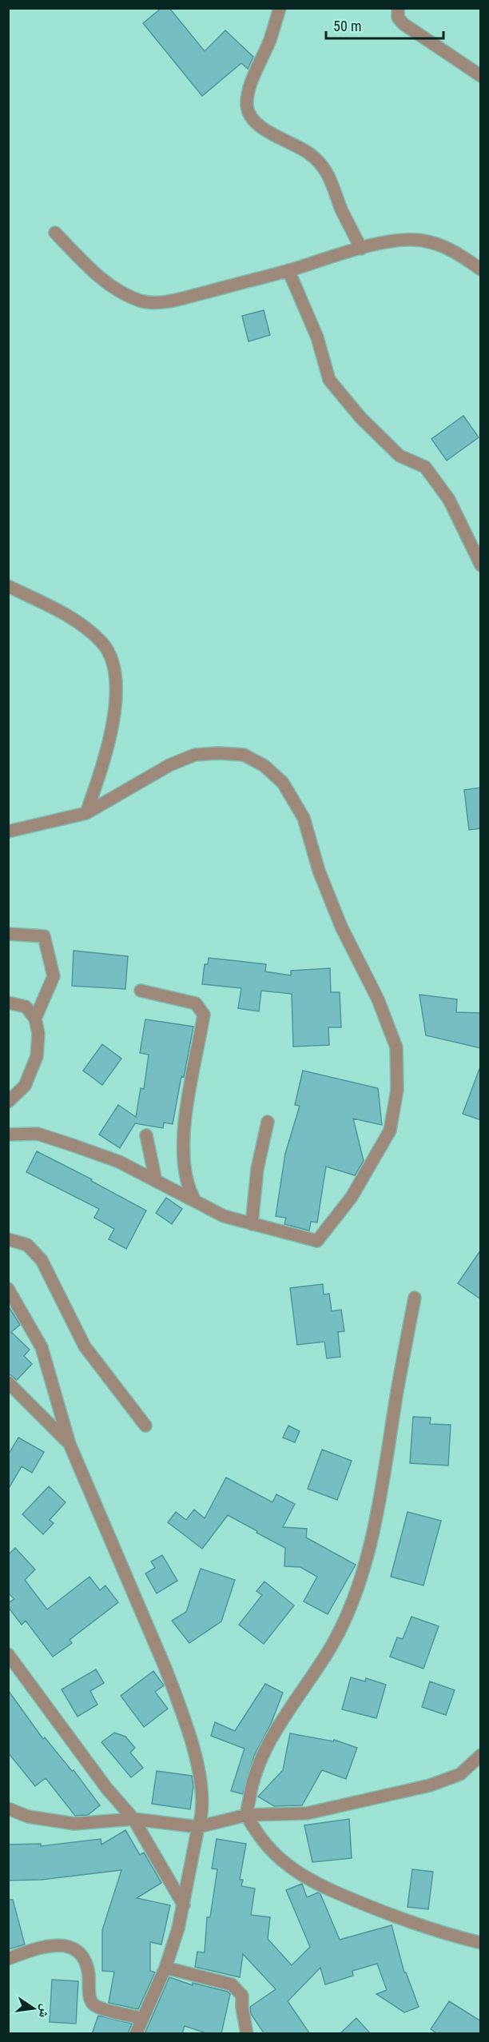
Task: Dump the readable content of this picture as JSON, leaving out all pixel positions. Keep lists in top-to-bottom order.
{
  "scale_bar": "50 m",
  "north": "right"
}
